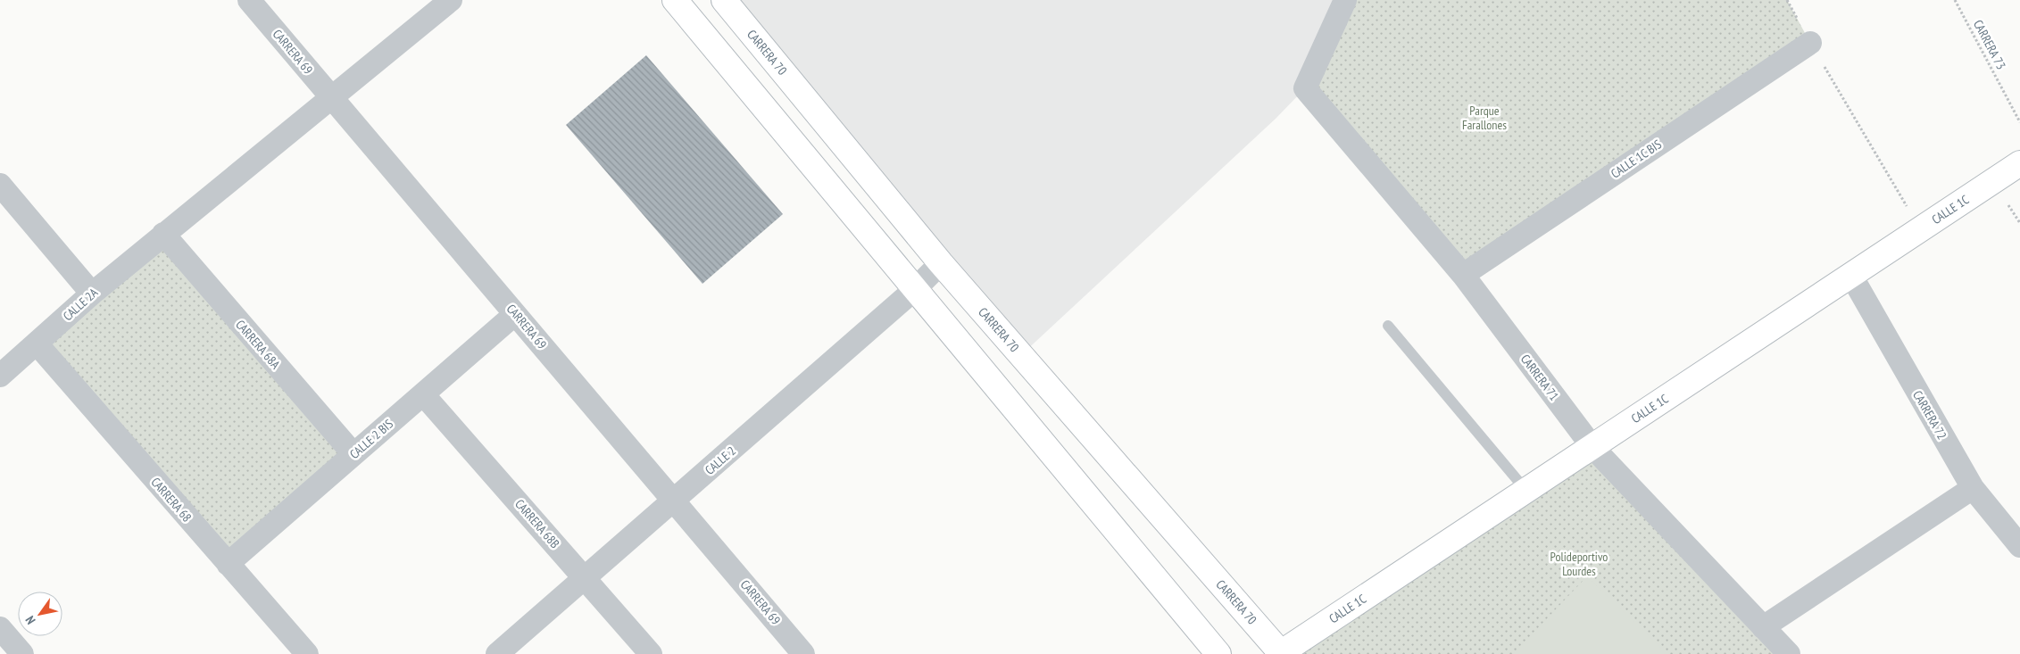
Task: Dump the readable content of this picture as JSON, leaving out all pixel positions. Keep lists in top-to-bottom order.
{
  "streets": {
    "street": [
      "CARRERA 69",
      "CARRERA 70",
      "CALLE 1C BIS",
      "CALLE 1C",
      "CALLE 2A",
      "CARRERA 68A",
      "CARRERA 71",
      "CARRERA 72",
      "CALLE 2 BIS",
      "CALLE 2",
      "CARRERA 68",
      "CARRERA 68B"
    ],
    "path": ["CARRERA 73"]
  },
  "crossings": [
    ["CARRERA 69", "CALLE 2A"],
    ["CARRERA 69", "CALLE 2 BIS"],
    ["CARRERA 69", "CALLE 2"],
    ["CARRERA 70", "CALLE 1C"],
    ["CARRERA 70", "CALLE 2"],
    ["CALLE 1C BIS", "CARRERA 71"],
    ["CALLE 1C", "CARRERA 71"],
    ["CALLE 1C", "CARRERA 72"],
    ["CALLE 2A", "CARRERA 68A"],
    ["CALLE 2A", "CARRERA 68"],
    ["CARRERA 68A", "CALLE 2 BIS"],
    ["CALLE 2 BIS", "CARRERA 68"],
    ["CALLE 2 BIS", "CARRERA 68B"],
    ["CALLE 2", "CARRERA 68B"]
  ],
  "parks": ["Parque Farallones", "Polideportivo Lourdes"],
  "north": "bottom left"
}
